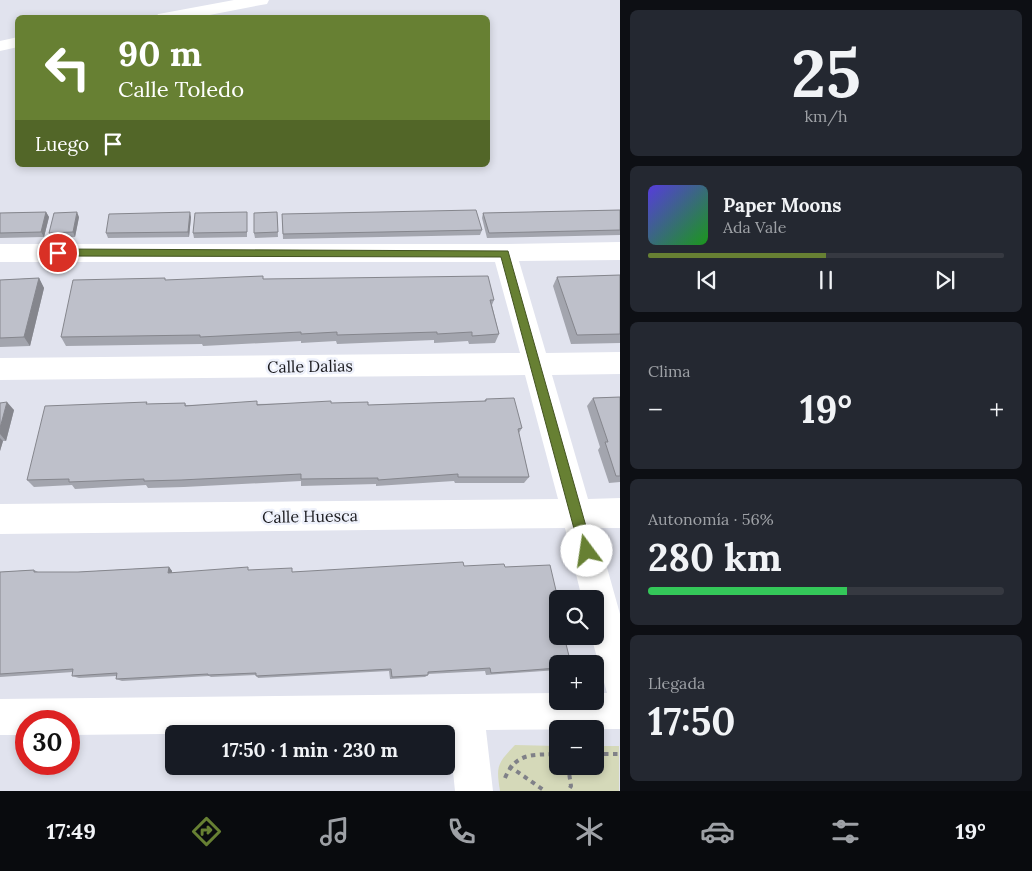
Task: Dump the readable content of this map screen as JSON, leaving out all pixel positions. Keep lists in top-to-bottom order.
{
  "streets": {
    "street": ["Calle Dalias", "Calle Huesca"]
  },
  "page": {
    "tile": [
      ["25", "km/h"],
      "Clima",
      ["Autonomía · 56%", "280 km"],
      ["Llegada", "17:50"]
    ],
    "turn": ["90 m", "Calle Toledo"],
    "then": "Luego",
    "song": ["Paper Moons", "Ada Vale"],
    "heat": ["−", "19°", "+"],
    "map_buttons": ["+", "−"],
    "limit": "30",
    "trip": "17:50 · 1 min · 230 m",
    "tabs": ["17:49", "19°"]
  }
}
